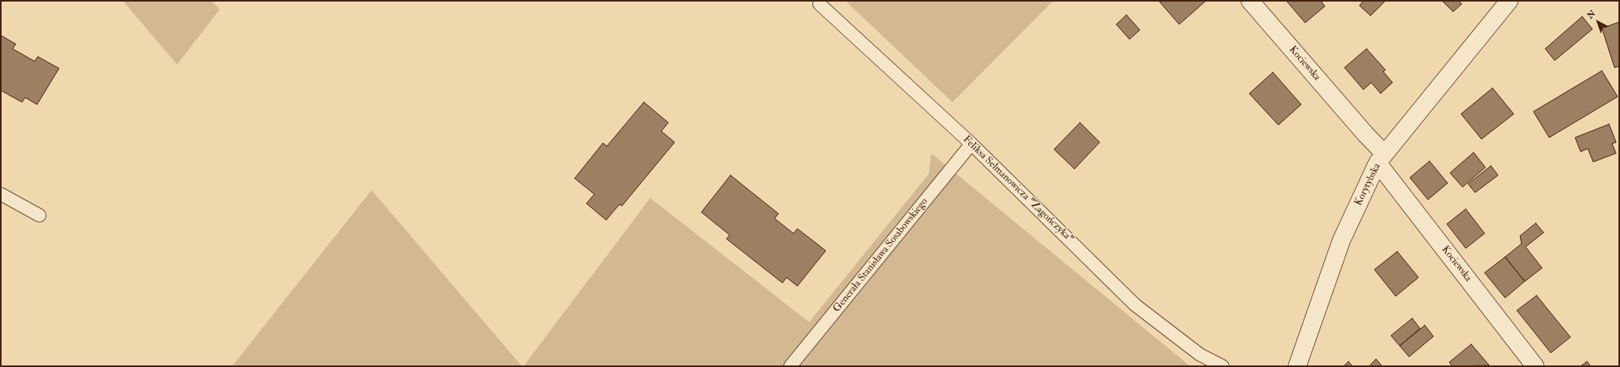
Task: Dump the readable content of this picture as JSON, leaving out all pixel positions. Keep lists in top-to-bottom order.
{
  "streets": {
    "street": ["Kociewska", "Korytybska"],
    "lane": ["Feliksa Selmanowicza \"Zagończyka\"", "Generała Stanisława Sosabowskiego"]
  },
  "crossings": [
    ["Kociewska", "Korytybska"],
    ["Feliksa Selmanowicza \"Zagończyka\"", "Generała Stanisława Sosabowskiego"]
  ],
  "north": "top left"
}
